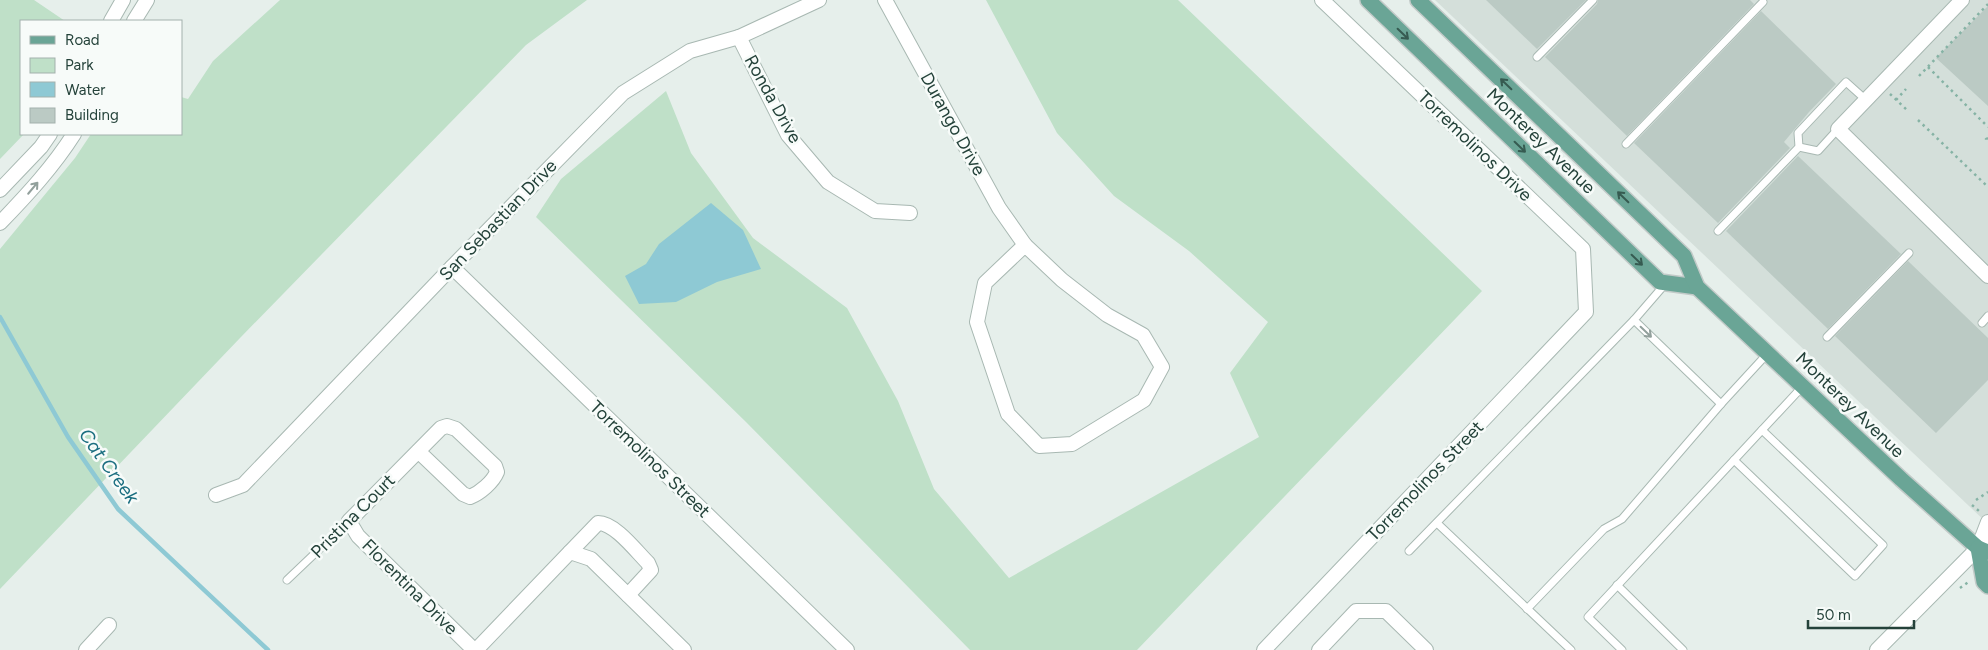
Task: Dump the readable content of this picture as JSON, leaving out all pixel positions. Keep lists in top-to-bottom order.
{
  "streets": {
    "main road": ["Monterey Avenue"],
    "street": [
      "Ronda Drive",
      "Durango Drive",
      "Torremolinos Drive",
      "San Sebastian Drive",
      "Torremolinos Street",
      "Pristina Court",
      "Florentina Drive"
    ]
  },
  "crossings": [
    ["Ronda Drive", "San Sebastian Drive"],
    ["Torremolinos Drive", "Torremolinos Street"],
    ["San Sebastian Drive", "Torremolinos Street"],
    ["Pristina Court", "Florentina Drive"]
  ],
  "water": ["Cat Creek"],
  "legend": [
    "Road",
    "Park",
    "Water",
    "Building"
  ],
  "scale_bar": "50 m"
}
